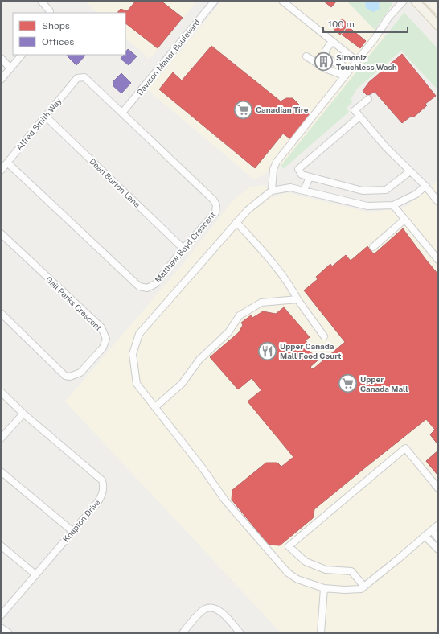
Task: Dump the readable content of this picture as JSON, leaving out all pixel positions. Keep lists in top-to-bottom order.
{
  "streets": {
    "street": [
      "Dawson Manor Boulevard",
      "Alfred Smith Way",
      "Dean Burton Lane",
      "Matthew Boyd Crescent",
      "Gail Parks Crescent",
      "Knapton Drive"
    ]
  },
  "crossings": [
    ["Dawson Manor Boulevard", "Matthew Boyd Crescent"],
    ["Alfred Smith Way", "Dean Burton Lane"],
    ["Alfred Smith Way", "Matthew Boyd Crescent"],
    ["Dean Burton Lane", "Matthew Boyd Crescent"]
  ],
  "places": {
    "building": ["Simoniz Touchless Wash"],
    "supermarket": ["Canadian Tire", "Upper Canada Mall"],
    "restaurant": ["Upper Canada Mall Food Court"]
  },
  "legend": ["Shops", "Offices"],
  "scale_bar": "100 m"
}
